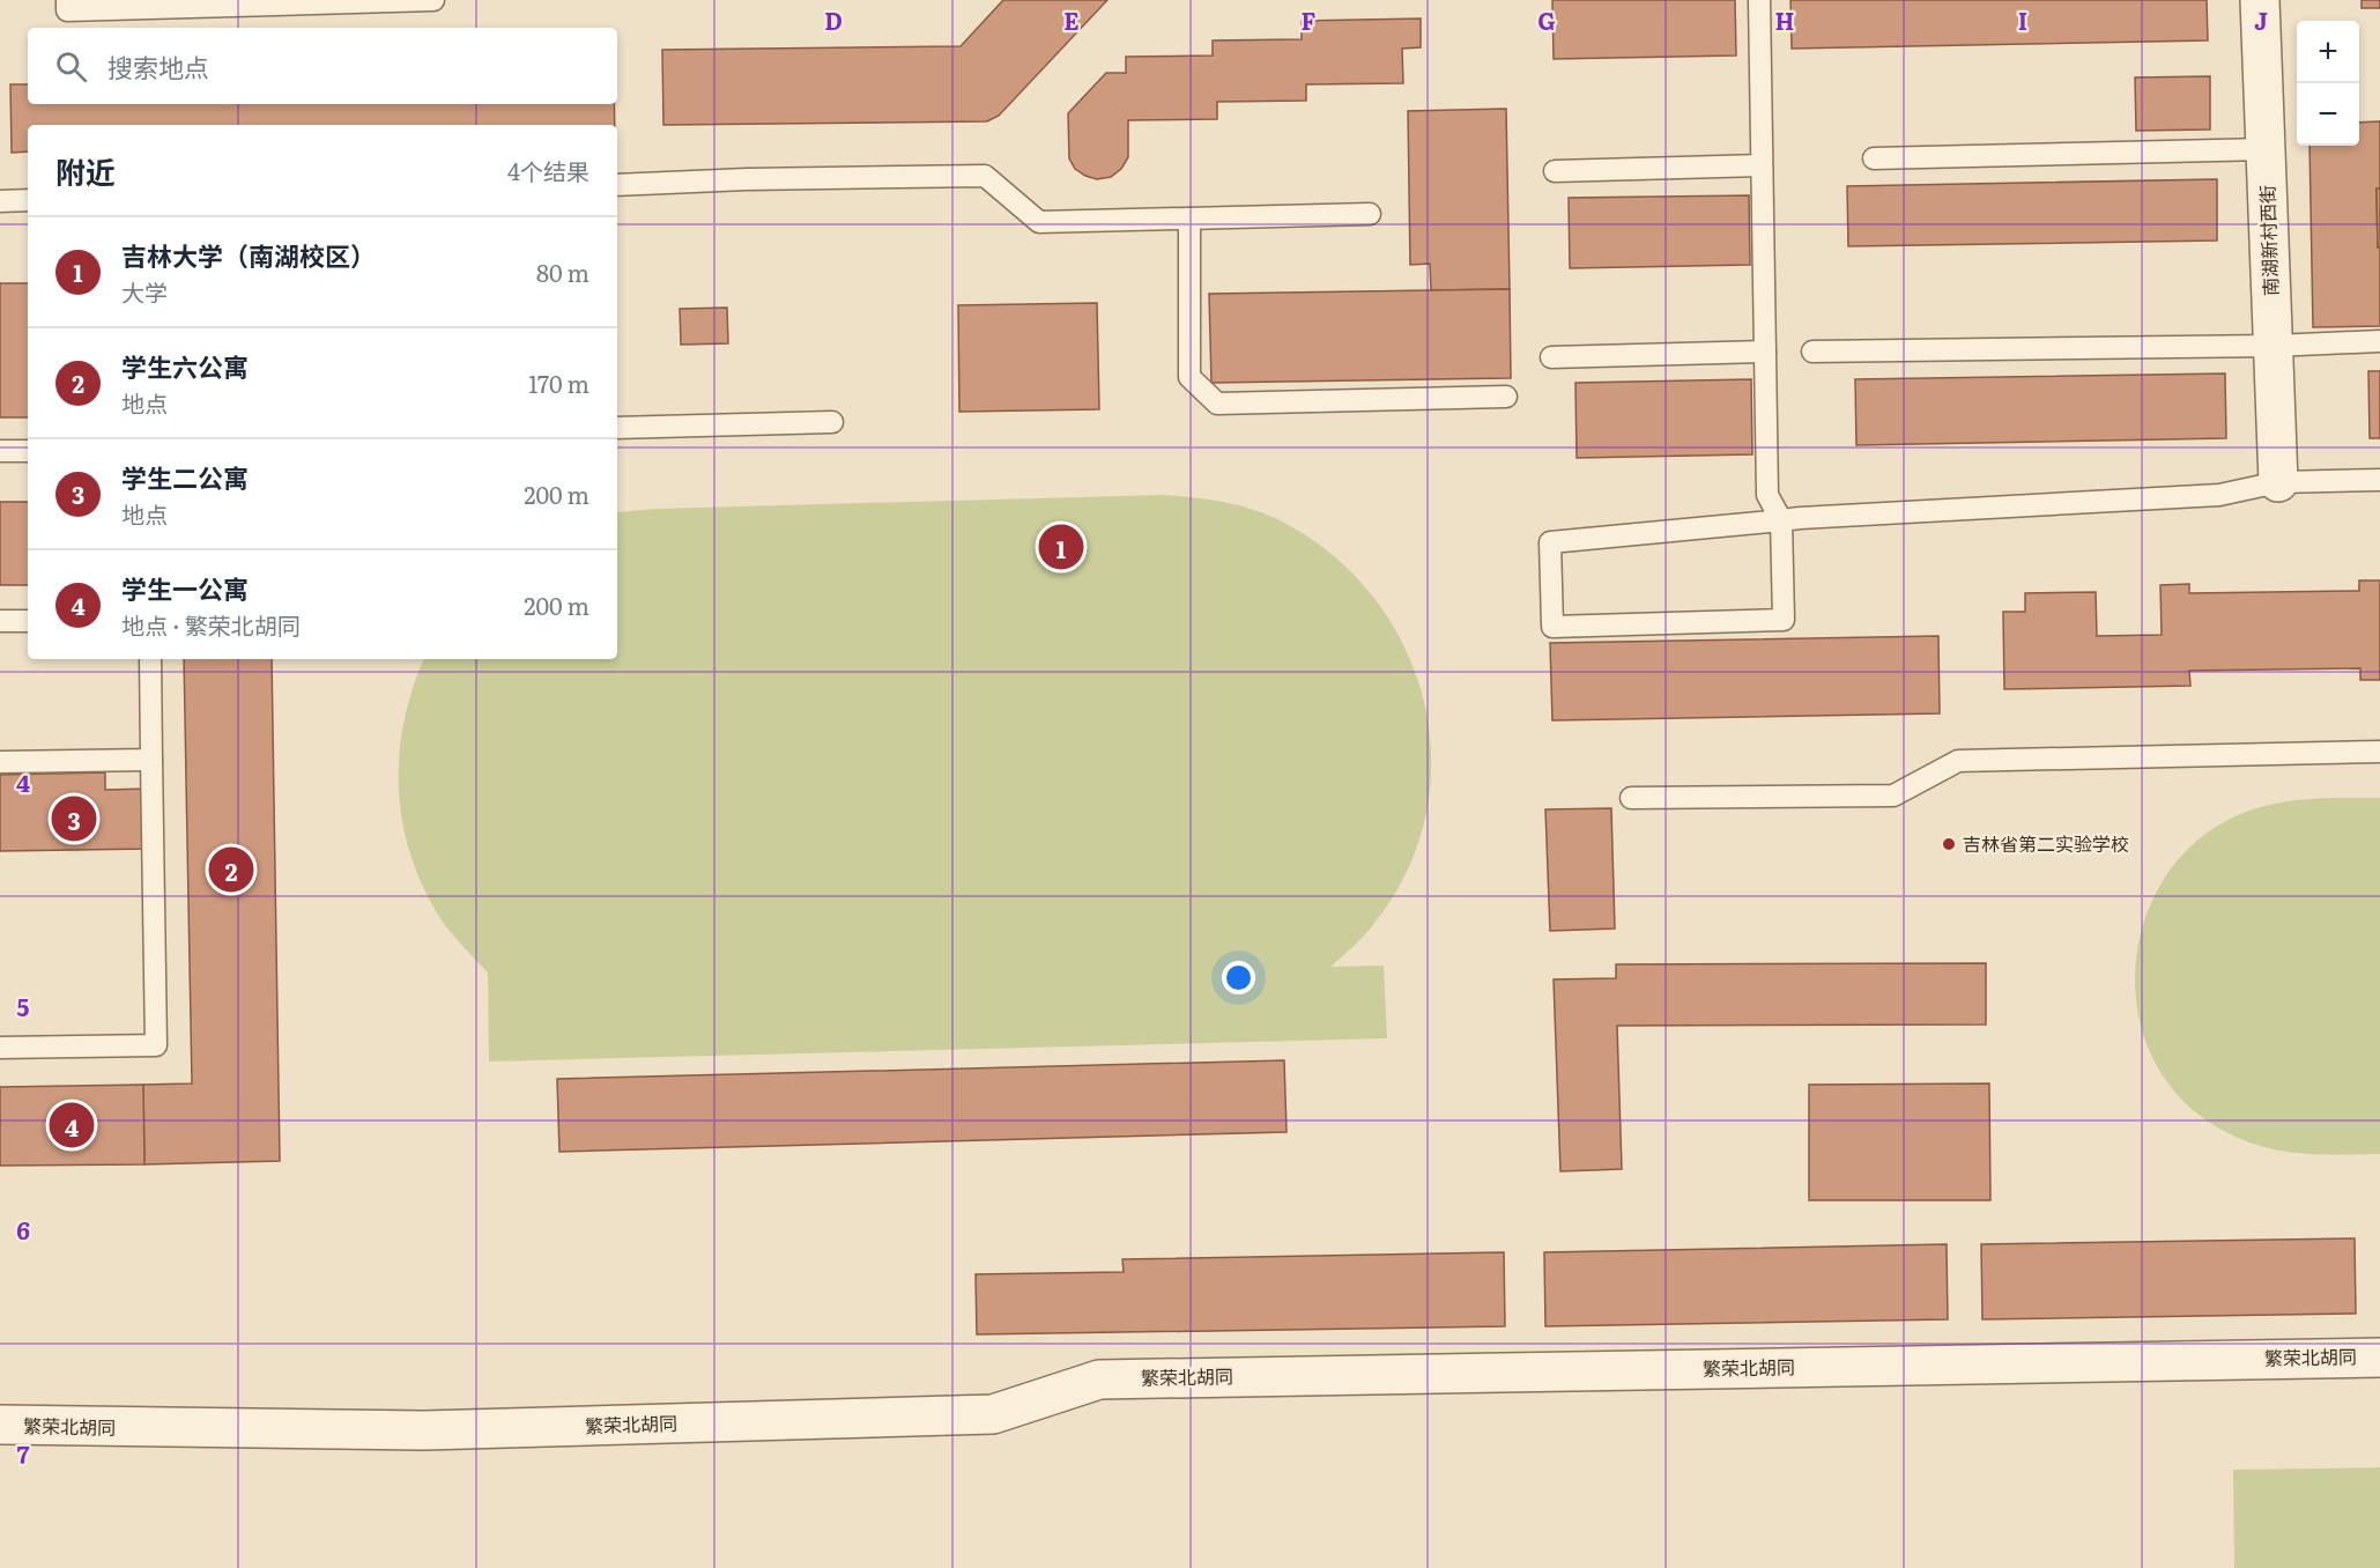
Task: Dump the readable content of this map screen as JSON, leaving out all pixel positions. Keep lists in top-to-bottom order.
{
  "streets": {
    "street": ["南湖新村西街", "繁荣北胡同"]
  },
  "places": ["吉林省第二实验学校"],
  "page": {
    "map_buttons": ["+", "−"],
    "search": "搜索地点",
    "heading": ["附近", "4个结果"],
    "list": [
      {
        "mark": "1",
        "name": "吉林大学（南湖校区）",
        "note": "大学",
        "value": "80 m"
      },
      {
        "mark": "2",
        "name": "学生六公寓",
        "note": "地点",
        "value": "170 m"
      },
      {
        "mark": "3",
        "name": "学生二公寓",
        "note": "地点",
        "value": "200 m"
      },
      {
        "mark": "4",
        "name": "学生一公寓",
        "note": "地点 · 繁荣北胡同",
        "value": "200 m"
      }
    ],
    "pins": [
      "1",
      "3",
      "2",
      "4"
    ]
  },
  "grid": {
    "columns": [
      "D",
      "E",
      "F",
      "G",
      "H",
      "I",
      "J"
    ],
    "rows": [
      "4",
      "5",
      "6",
      "7"
    ]
  }
}
